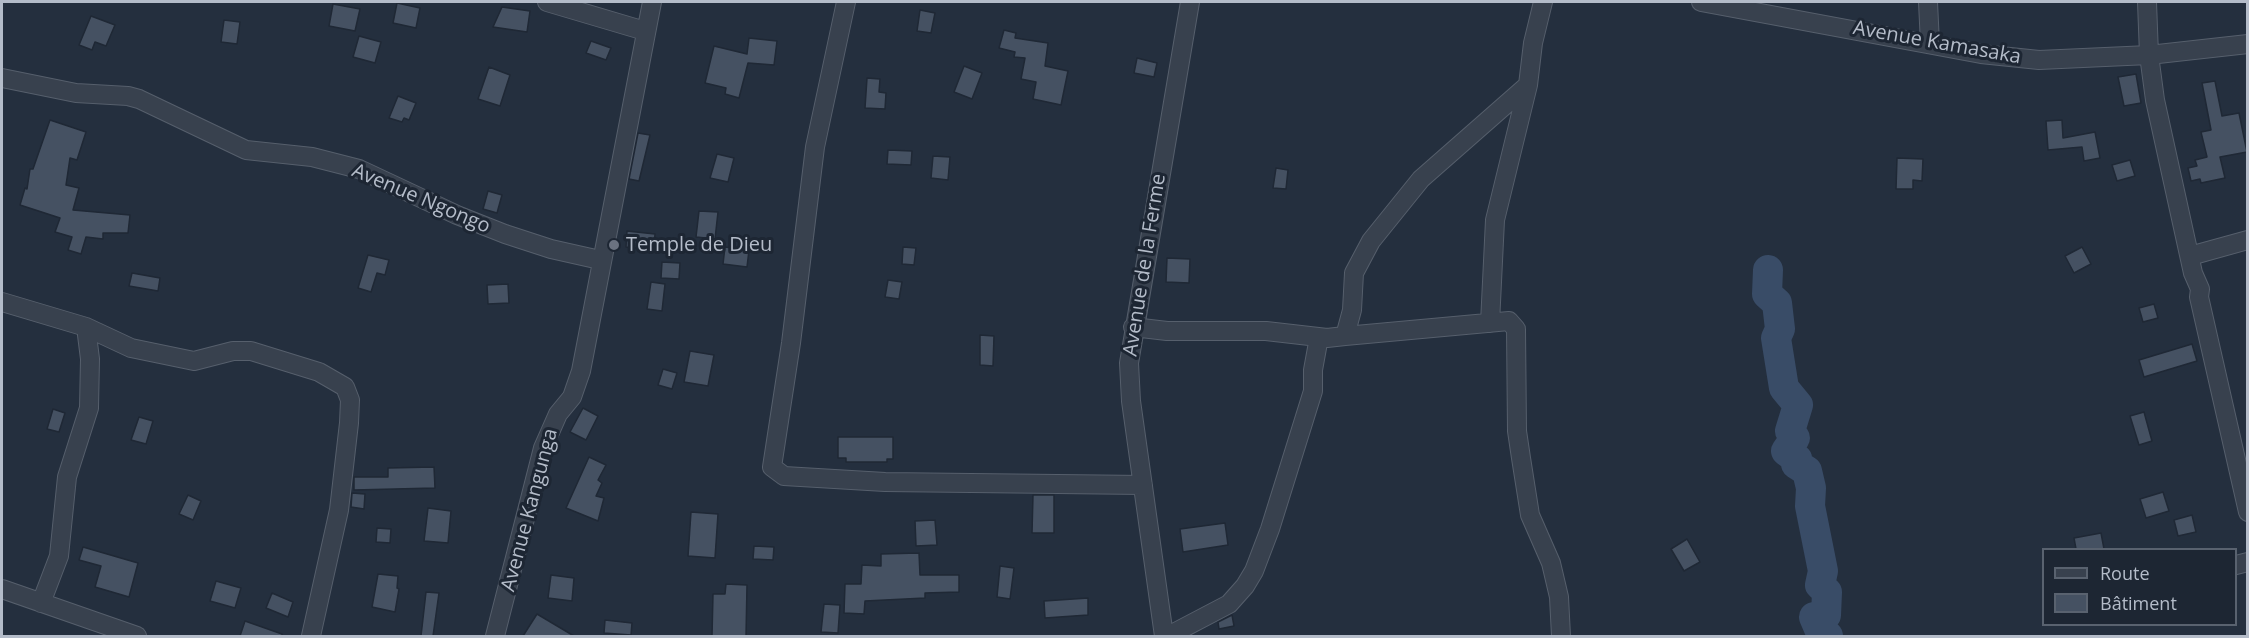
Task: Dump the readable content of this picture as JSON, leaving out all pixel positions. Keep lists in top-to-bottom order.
{
  "streets": {
    "street": [
      "Avenue Kamasaka",
      "Avenue Ngongo",
      "Avenue de la Ferme",
      "Avenue Kangunga"
    ]
  },
  "crossings": [
    ["Avenue Ngongo", "Avenue Kangunga"]
  ],
  "places": ["Temple de Dieu"],
  "legend": ["Route", "Bâtiment"]
}
